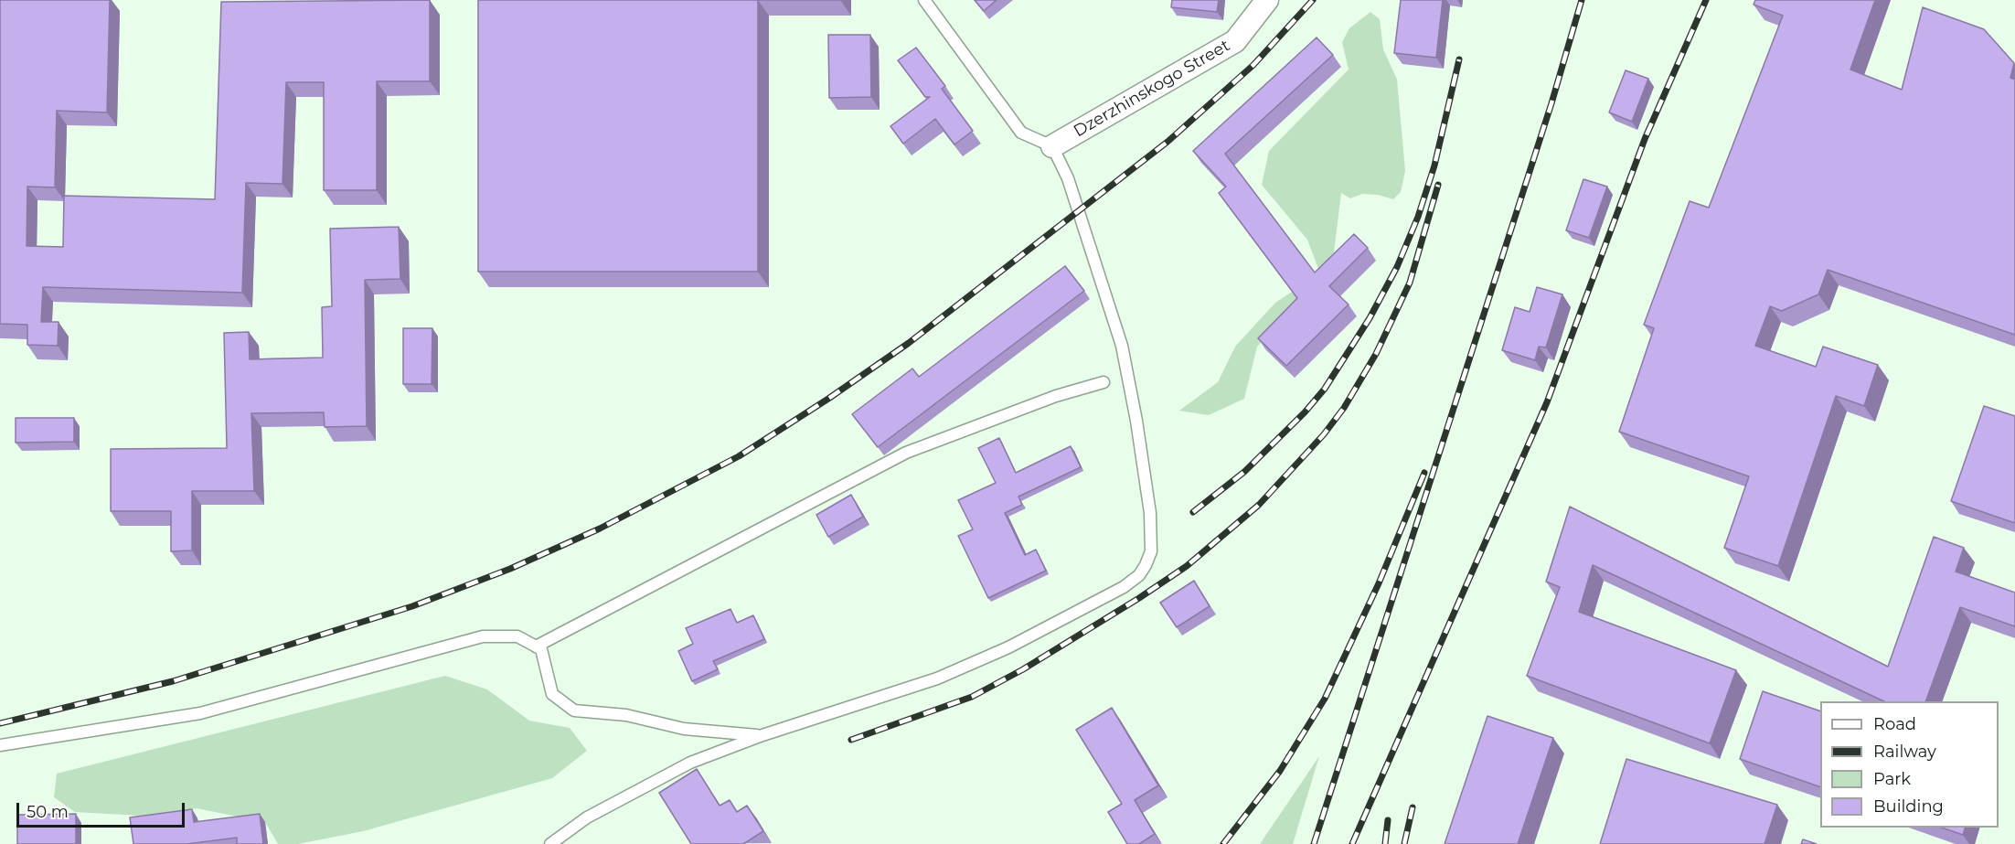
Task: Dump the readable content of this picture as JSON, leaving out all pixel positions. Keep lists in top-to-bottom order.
{
  "streets": {
    "street": ["Dzerzhinskogo Street"]
  },
  "legend": [
    "Road",
    "Railway",
    "Park",
    "Building"
  ],
  "scale_bar": "50 m"
}
